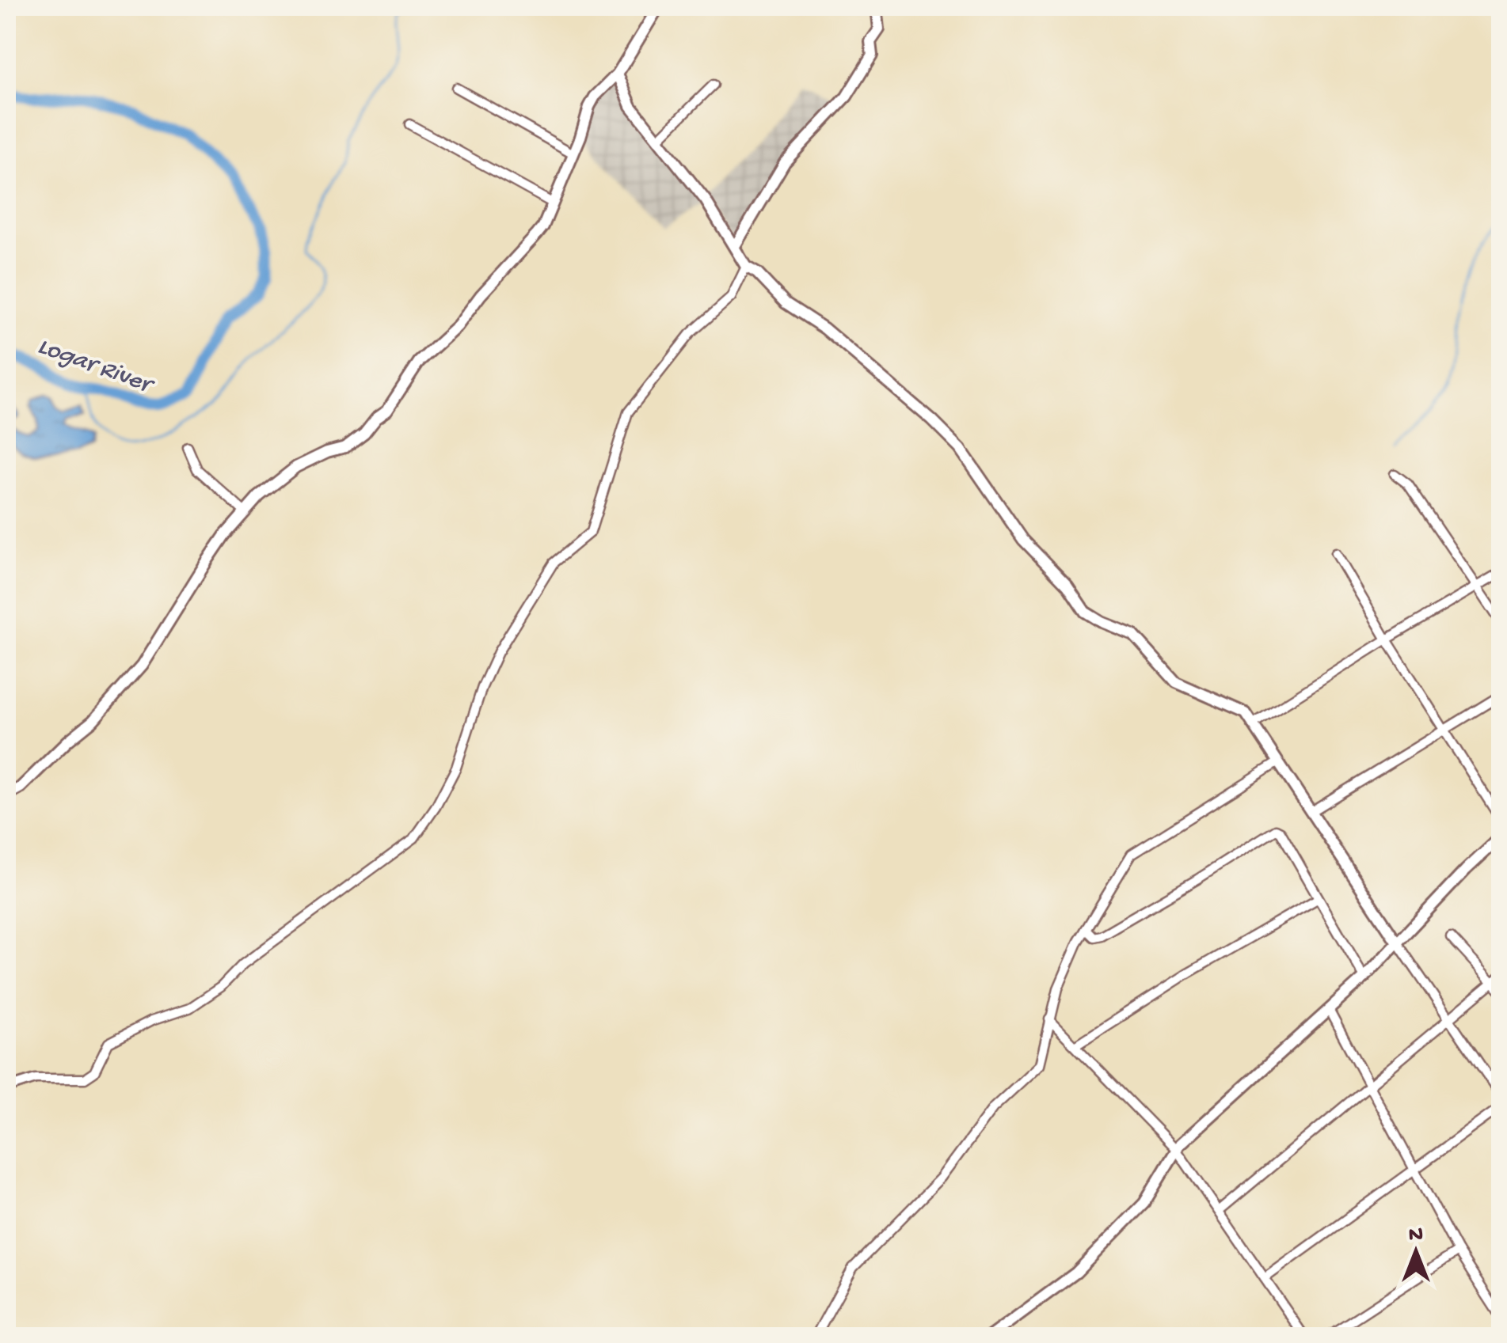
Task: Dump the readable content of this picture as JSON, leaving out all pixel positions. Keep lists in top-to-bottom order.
{
  "water": ["Logar River"],
  "north": "top"
}
